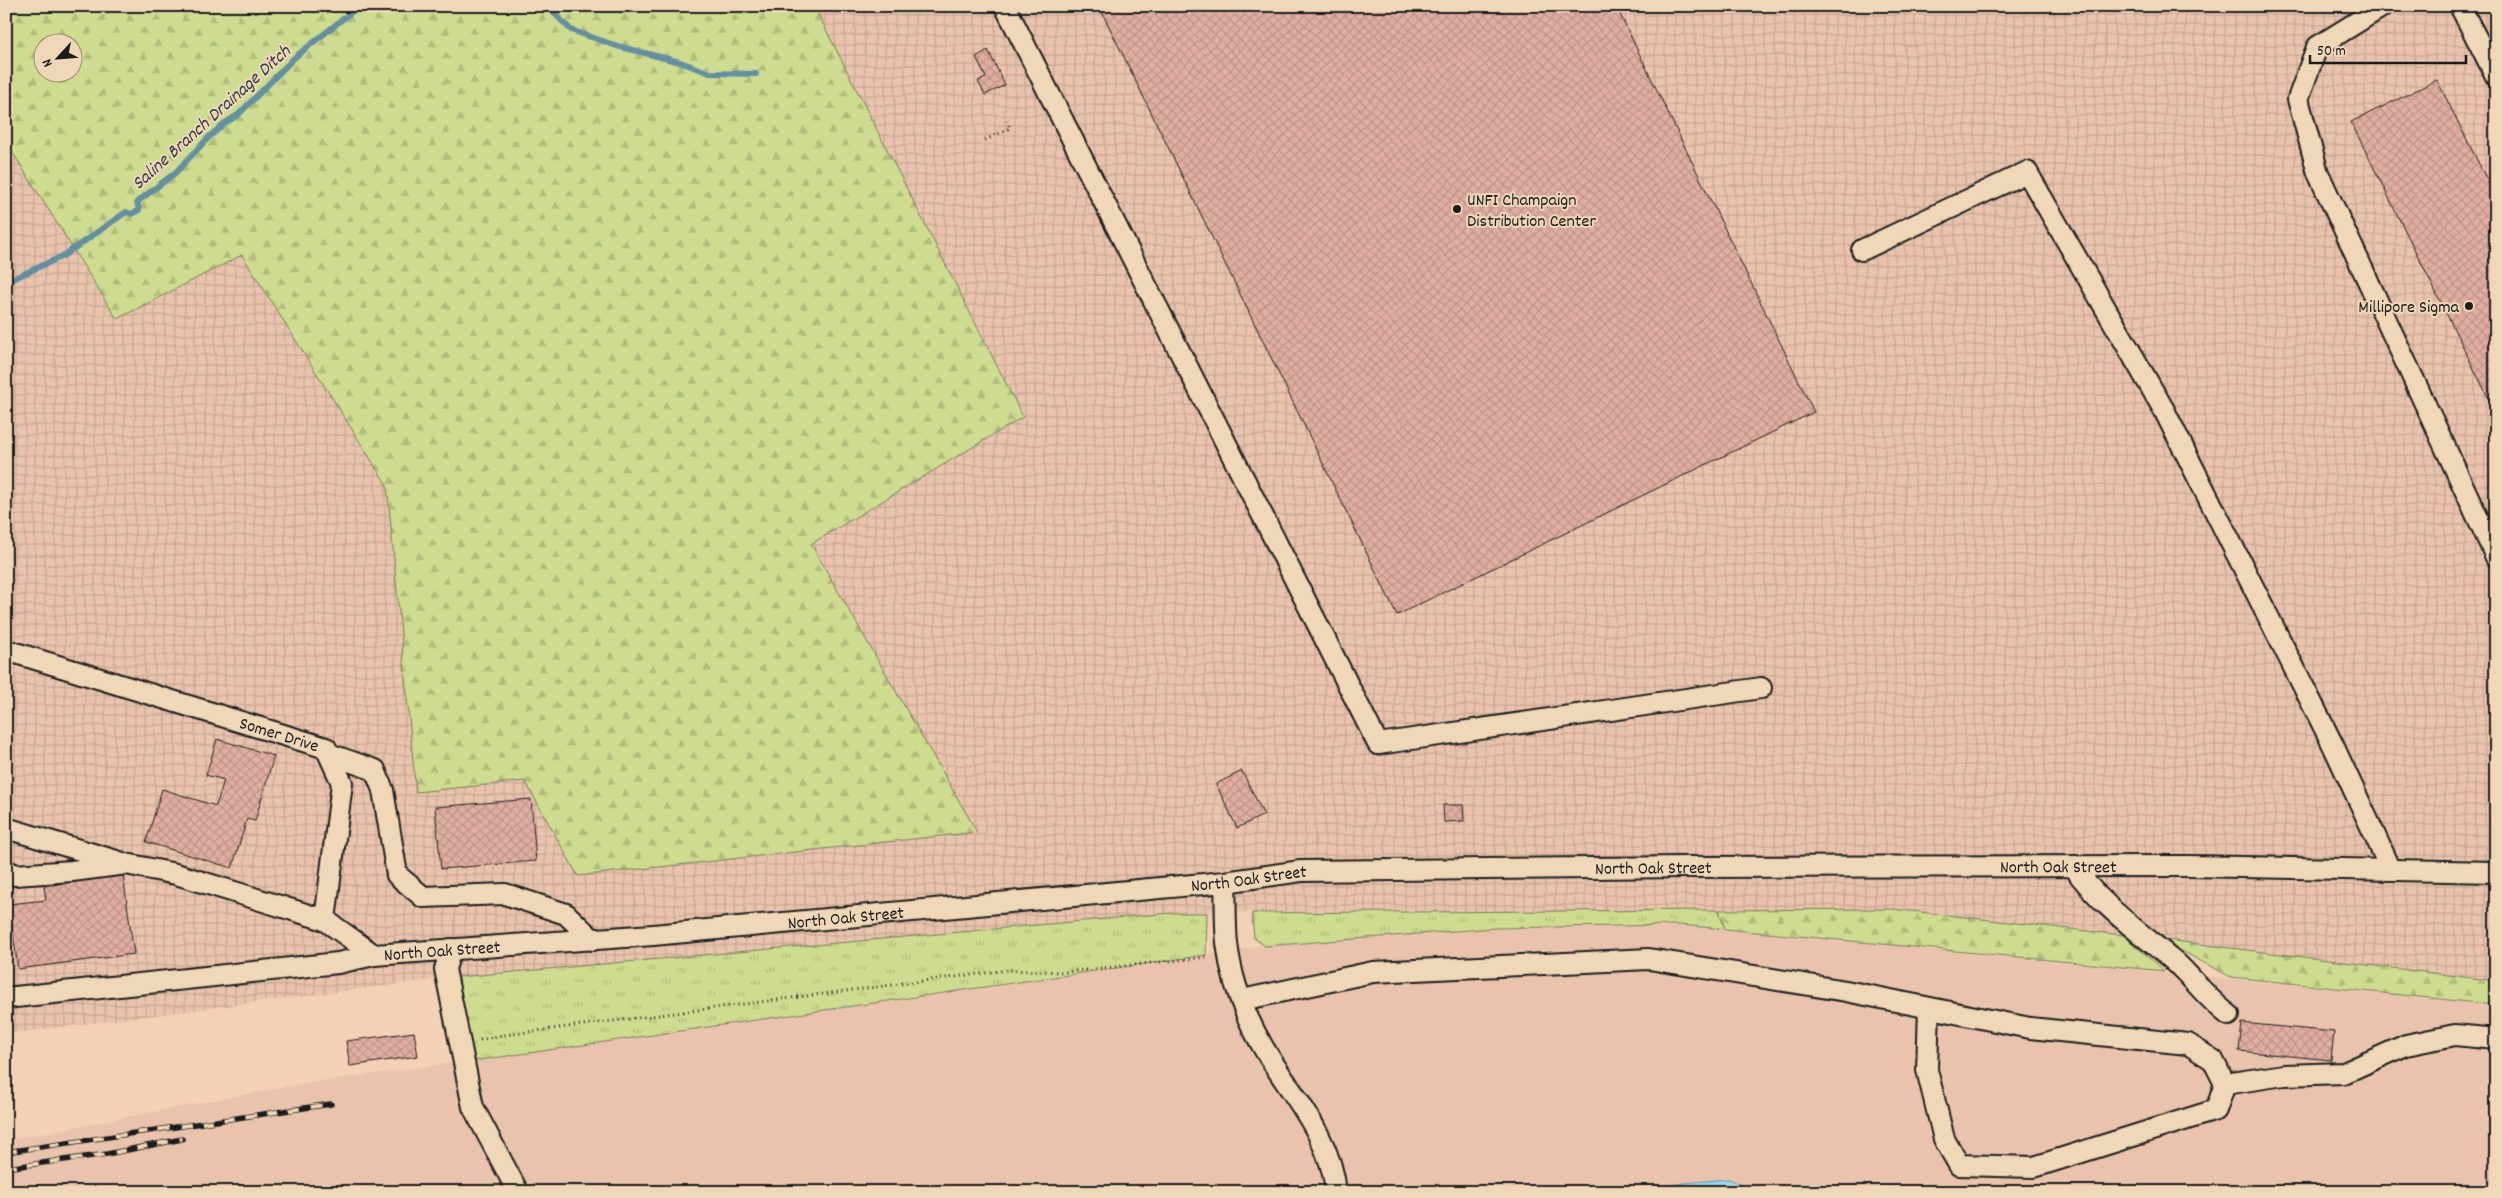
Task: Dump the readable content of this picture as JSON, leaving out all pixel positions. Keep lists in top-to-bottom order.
{
  "streets": {
    "street": ["Somer Drive", "North Oak Street"]
  },
  "water": ["Saline Branch Drainage Ditch"],
  "places": ["UNFI Champaign Distribution Center", "Millipore Sigma"],
  "scale_bar": "50 m",
  "north": "bottom left"
}
